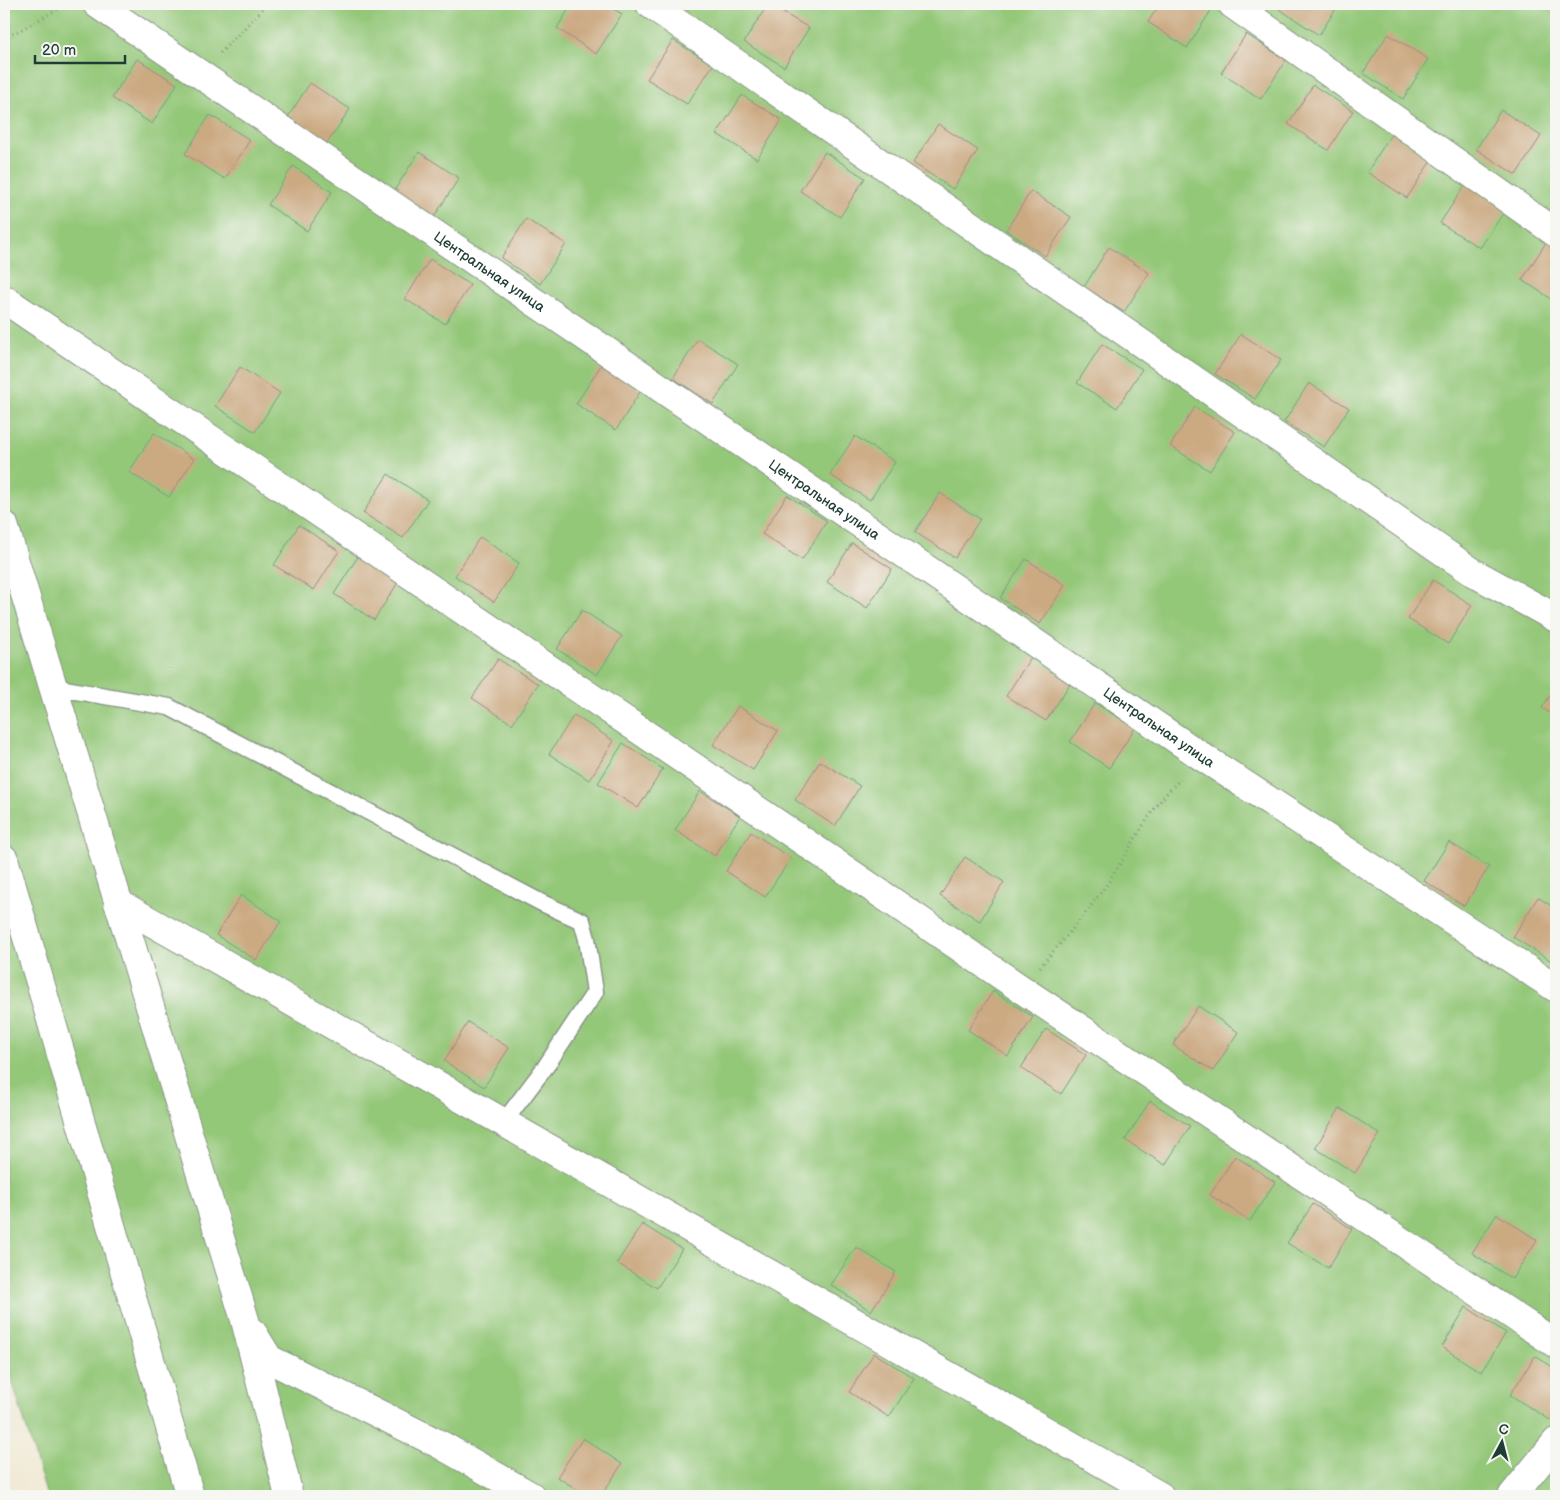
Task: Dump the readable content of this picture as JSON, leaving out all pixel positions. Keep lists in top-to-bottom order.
{
  "streets": {
    "street": ["Центральная улица"]
  },
  "scale_bar": "20 m",
  "north": "top"
}
